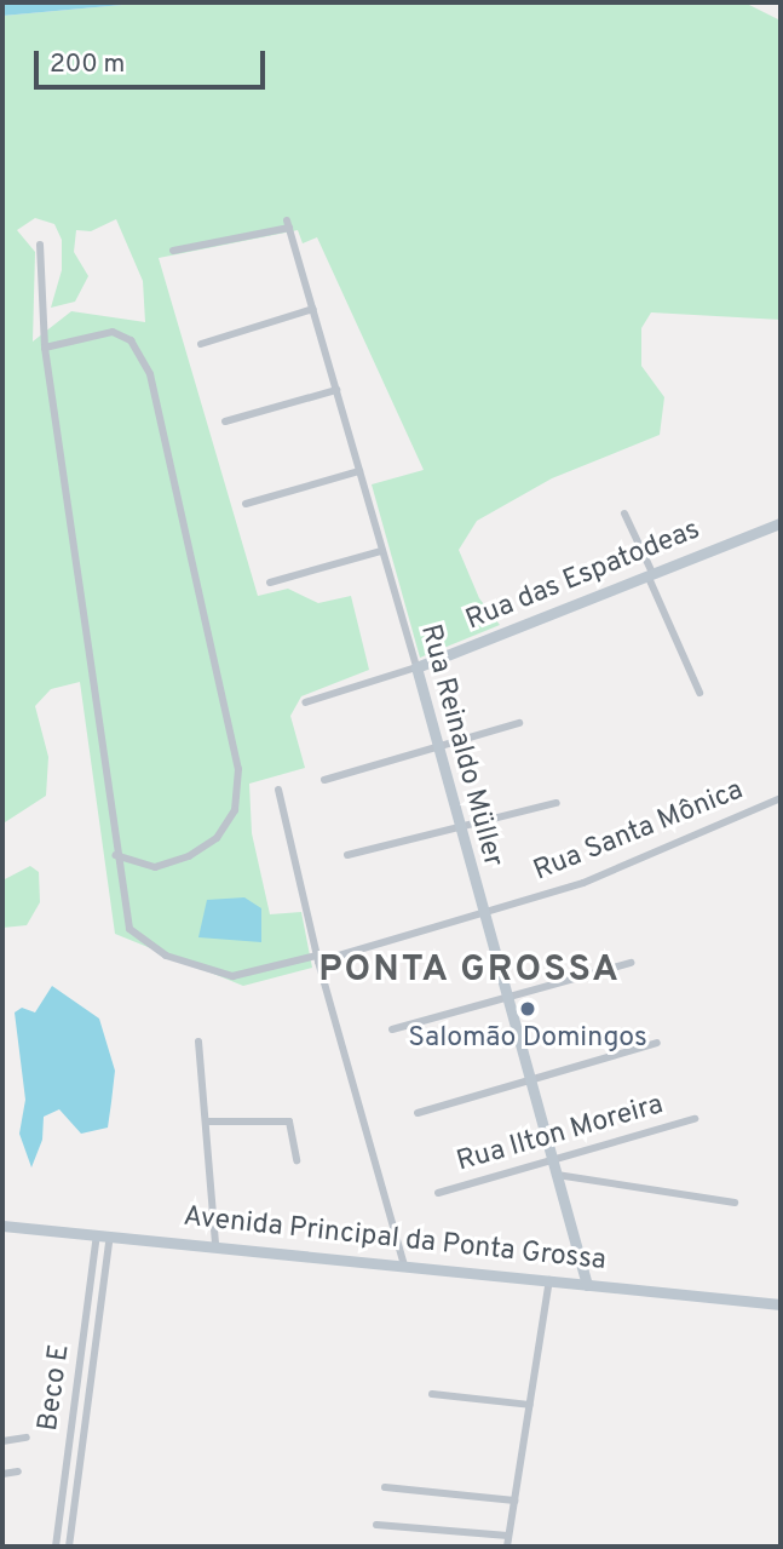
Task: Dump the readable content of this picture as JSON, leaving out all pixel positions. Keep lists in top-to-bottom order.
{
  "streets": {
    "street": [
      "Rua das Espatodeas",
      "Rua Reinaldo Müller",
      "Rua Santa Mônica",
      "Rua Ilton Moreira",
      "Avenida Principal da Ponta Grossa",
      "Beco E"
    ]
  },
  "crossings": [
    ["Rua das Espatodeas", "Rua Reinaldo Müller"],
    ["Rua Reinaldo Müller", "Rua Santa Mônica"],
    ["Rua Reinaldo Müller", "Rua Ilton Moreira"],
    ["Rua Reinaldo Müller", "Avenida Principal da Ponta Grossa"],
    ["Avenida Principal da Ponta Grossa", "Beco E"]
  ],
  "districts": ["PONTA GROSSA"],
  "places": ["Salomão Domingos"],
  "scale_bar": "200 m"
}
